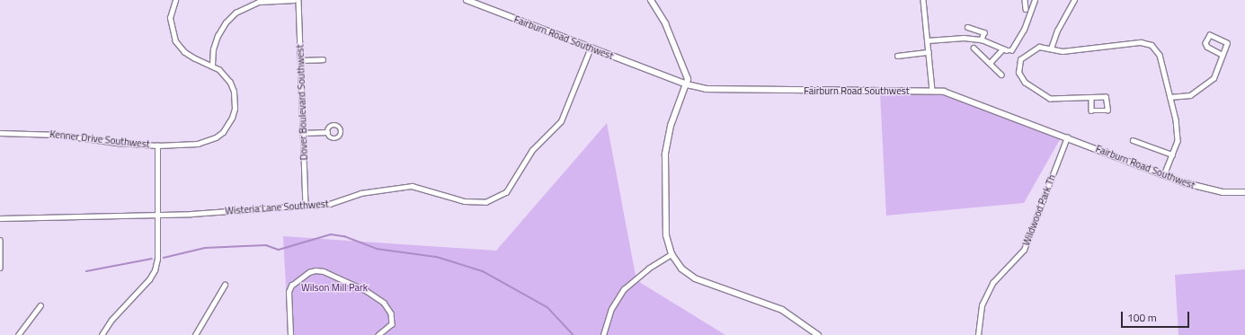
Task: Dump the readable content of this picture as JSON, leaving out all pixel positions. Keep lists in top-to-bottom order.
{
  "streets": {
    "street": [
      "Fairburn Road Southwest",
      "Dover Boulevard Southwest",
      "Kenner Drive Southwest",
      "Wisteria Lane Southwest",
      "Wildwood Park Th"
    ]
  },
  "crossings": [
    ["Fairburn Road Southwest", "Wisteria Lane Southwest"],
    ["Fairburn Road Southwest", "Wildwood Park Th"],
    ["Dover Boulevard Southwest", "Wisteria Lane Southwest"]
  ],
  "parks": ["Wilson Mill Park"],
  "scale_bar": "100 m"
}
